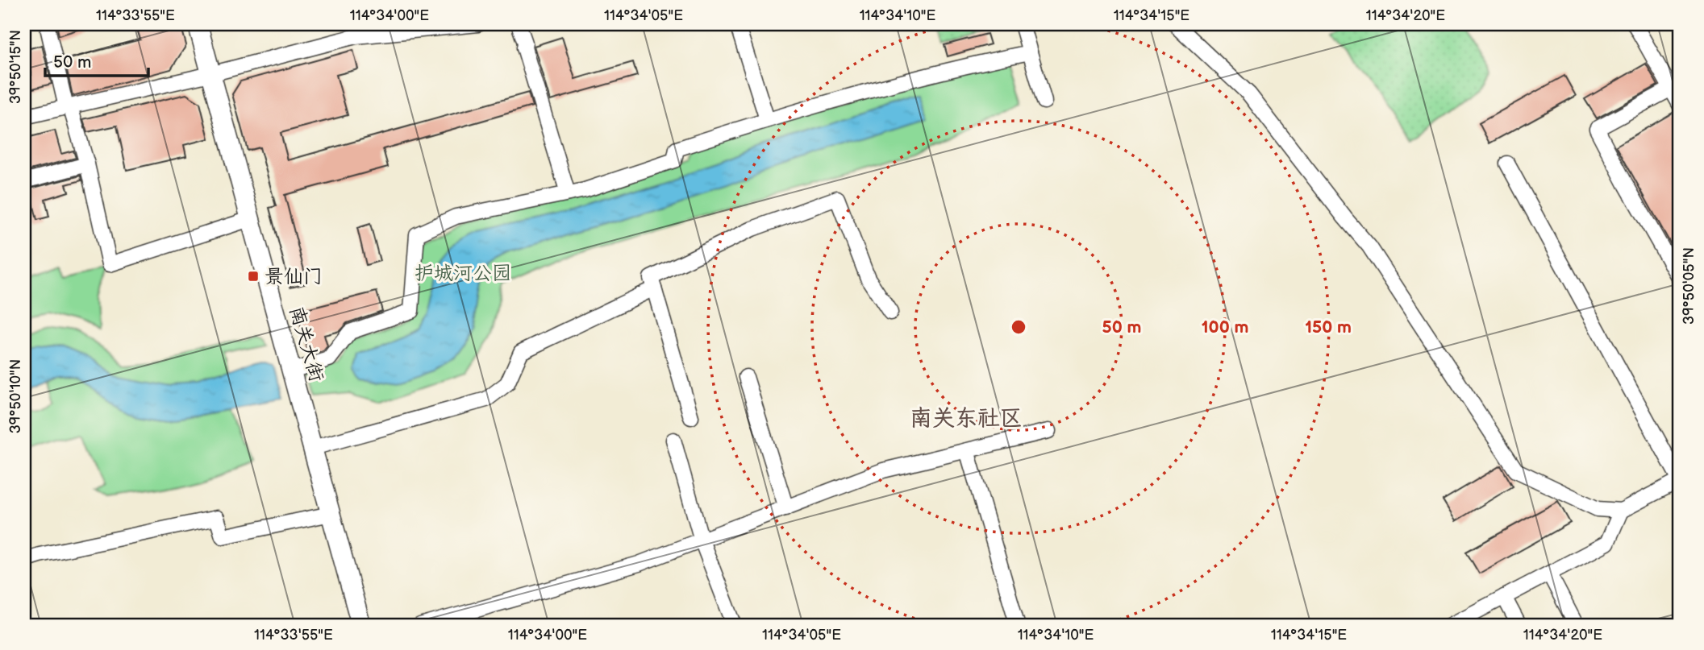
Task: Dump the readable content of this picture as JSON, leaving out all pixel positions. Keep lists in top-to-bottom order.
{
  "streets": {
    "main road": ["南关大街"]
  },
  "districts": ["南关东社区"],
  "parks": ["护城河公园"],
  "places": {
    "transit": ["景仙门"]
  },
  "scale_bar": "50 m",
  "coordinates": [
    "114°33'55\"E",
    "114°34'00\"E",
    "114°34'05\"E",
    "114°34'10\"E",
    "114°34'15\"E",
    "114°34'20\"E",
    "39°50'15\"N",
    "39°50'05\"N",
    "39°50'10\"N"
  ],
  "rings": ["50 m", "100 m", "150 m"]
}
